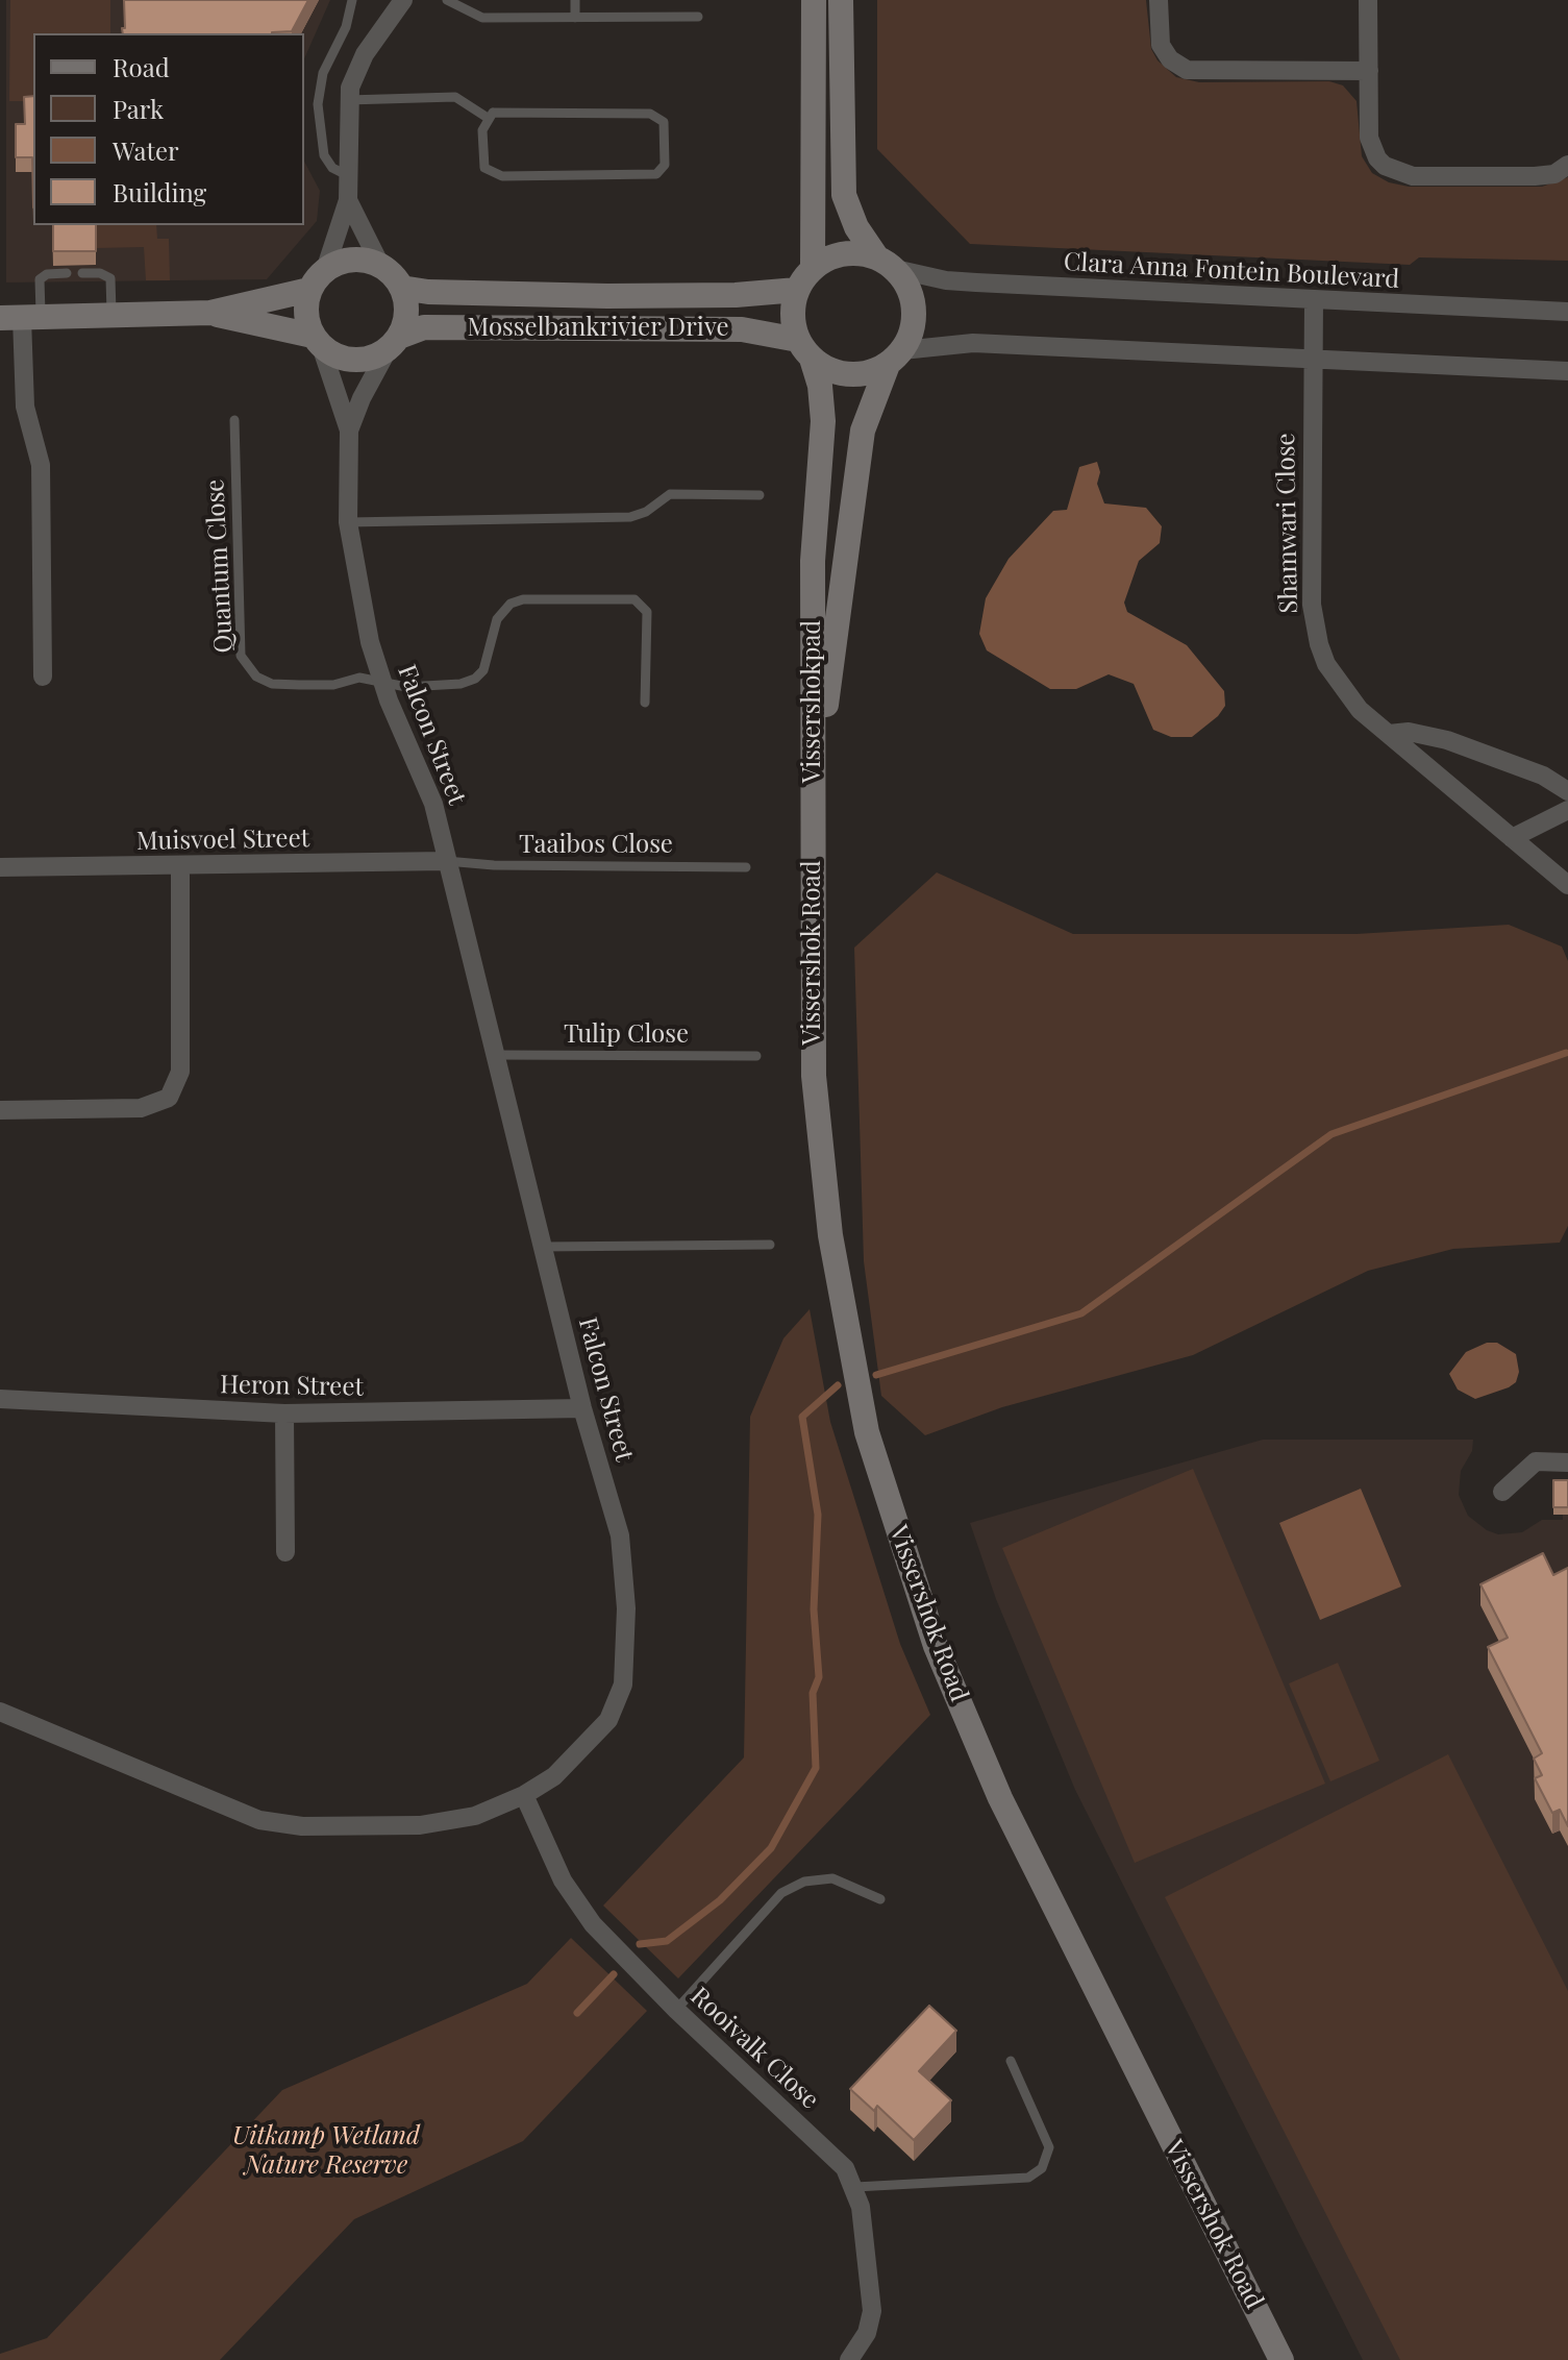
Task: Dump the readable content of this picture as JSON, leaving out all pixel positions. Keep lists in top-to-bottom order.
{
  "streets": {
    "main road": ["Mosselbankrivier Drive", "Vissershokpad", "Vissershok Road"],
    "street": [
      "Clara Anna Fontein Boulevard",
      "Shamwari Close",
      "Falcon Street",
      "Muisvoel Street",
      "Heron Street",
      "Rooivalk Close"
    ],
    "lane": ["Quantum Close", "Taaibos Close", "Tulip Close"]
  },
  "crossings": [
    ["Clara Anna Fontein Boulevard", "Mosselbankrivier Drive"],
    ["Clara Anna Fontein Boulevard", "Shamwari Close"],
    ["Clara Anna Fontein Boulevard", "Vissershokpad"],
    ["Mosselbankrivier Drive", "Vissershokpad"],
    ["Mosselbankrivier Drive", "Falcon Street"],
    ["Quantum Close", "Falcon Street"],
    ["Vissershokpad", "Vissershok Road"],
    ["Falcon Street", "Muisvoel Street"],
    ["Falcon Street", "Taaibos Close"],
    ["Falcon Street", "Tulip Close"],
    ["Falcon Street", "Heron Street"],
    ["Falcon Street", "Rooivalk Close"],
    ["Muisvoel Street", "Taaibos Close"]
  ],
  "parks": ["Uitkamp Wetland Nature Reserve"],
  "legend": [
    "Road",
    "Park",
    "Water",
    "Building"
  ]
}
